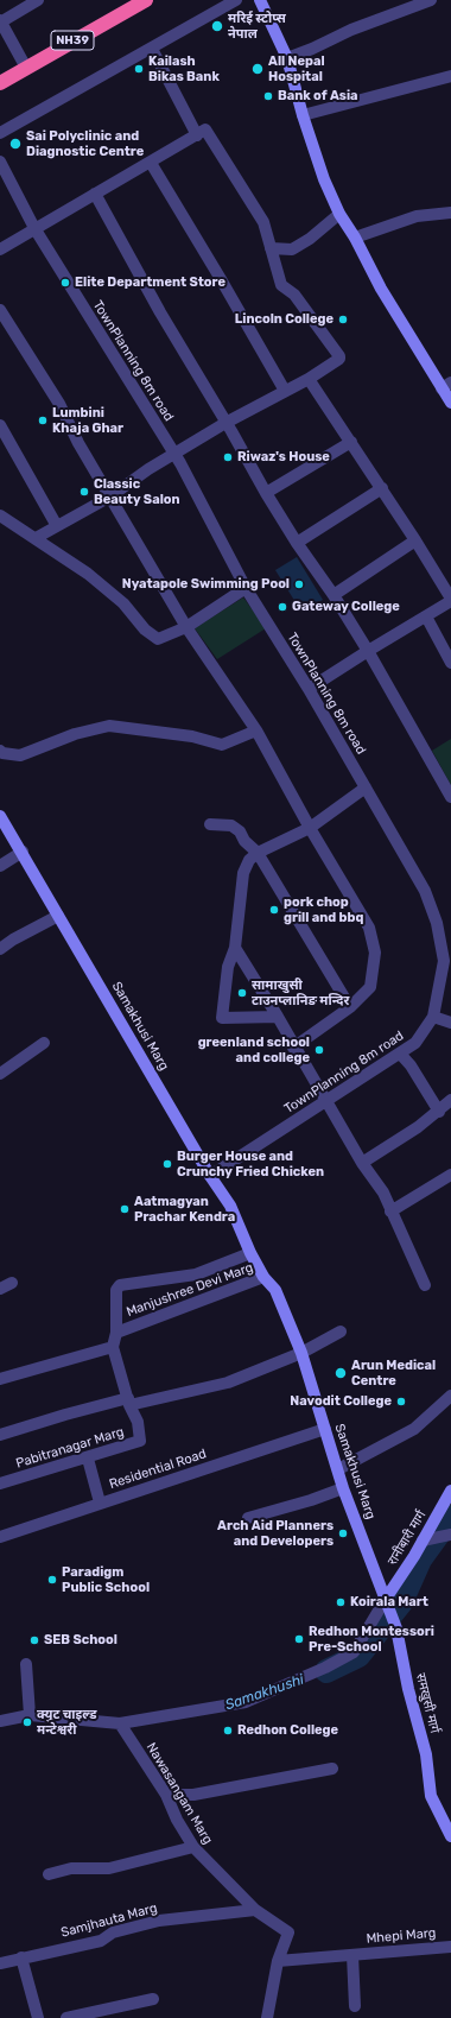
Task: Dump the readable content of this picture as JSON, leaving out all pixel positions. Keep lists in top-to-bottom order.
{
  "streets": {
    "highway": ["NH39"],
    "main road": ["Samakhusi Marg", "रानीबारी मार्ग", "समखुसी मार्ग"],
    "street": [
      "TownPlanning 8m road",
      "Manjushree Devi Marg",
      "Pabitranagar Marg",
      "Residential Road",
      "Nawasangam Marg",
      "Samjhauta Marg",
      "Mhepi Marg"
    ]
  },
  "crossings": [
    ["TownPlanning 8m road", "Samakhusi Marg"],
    ["Samakhusi Marg", "Manjushree Devi Marg"],
    ["Samakhusi Marg", "Residential Road"],
    ["Samakhusi Marg", "रानीबारी मार्ग"],
    ["Samakhusi Marg", "समखुसी मार्ग"],
    ["Nawasangam Marg", "Samjhauta Marg"],
    ["Nawasangam Marg", "Mhepi Marg"]
  ],
  "water": ["Samakhushi"],
  "places": [
    "मरिई स्टोप्स नेपाल",
    "Kailash Bikas Bank",
    "All Nepal Hospital",
    "Bank of Asia",
    "Sai Polyclinic and Diagnostic Centre",
    "Elite Department Store",
    "Lincoln College",
    "Lumbini Khaja Ghar",
    "Riwaz's House",
    "Classic Beauty Salon",
    "Nyatapole Swimming Pool",
    "Gateway College",
    "pork chop grill and bbq",
    "सामाखुसी टाउनप्लानिङ मन्दिर",
    "greenland school and college",
    "Burger House and Crunchy Fried Chicken",
    "Aatmagyan Prachar Kendra",
    "Arun Medical Centre",
    "Navodit College",
    "Arch Aid Planners and Developers",
    "Paradigm Public School",
    "Koirala Mart",
    "Redhon Montessori Pre-School",
    "SEB School",
    "क्युट चाइल्ड मन्टेश्वरी",
    "Redhon College"
  ]
}
